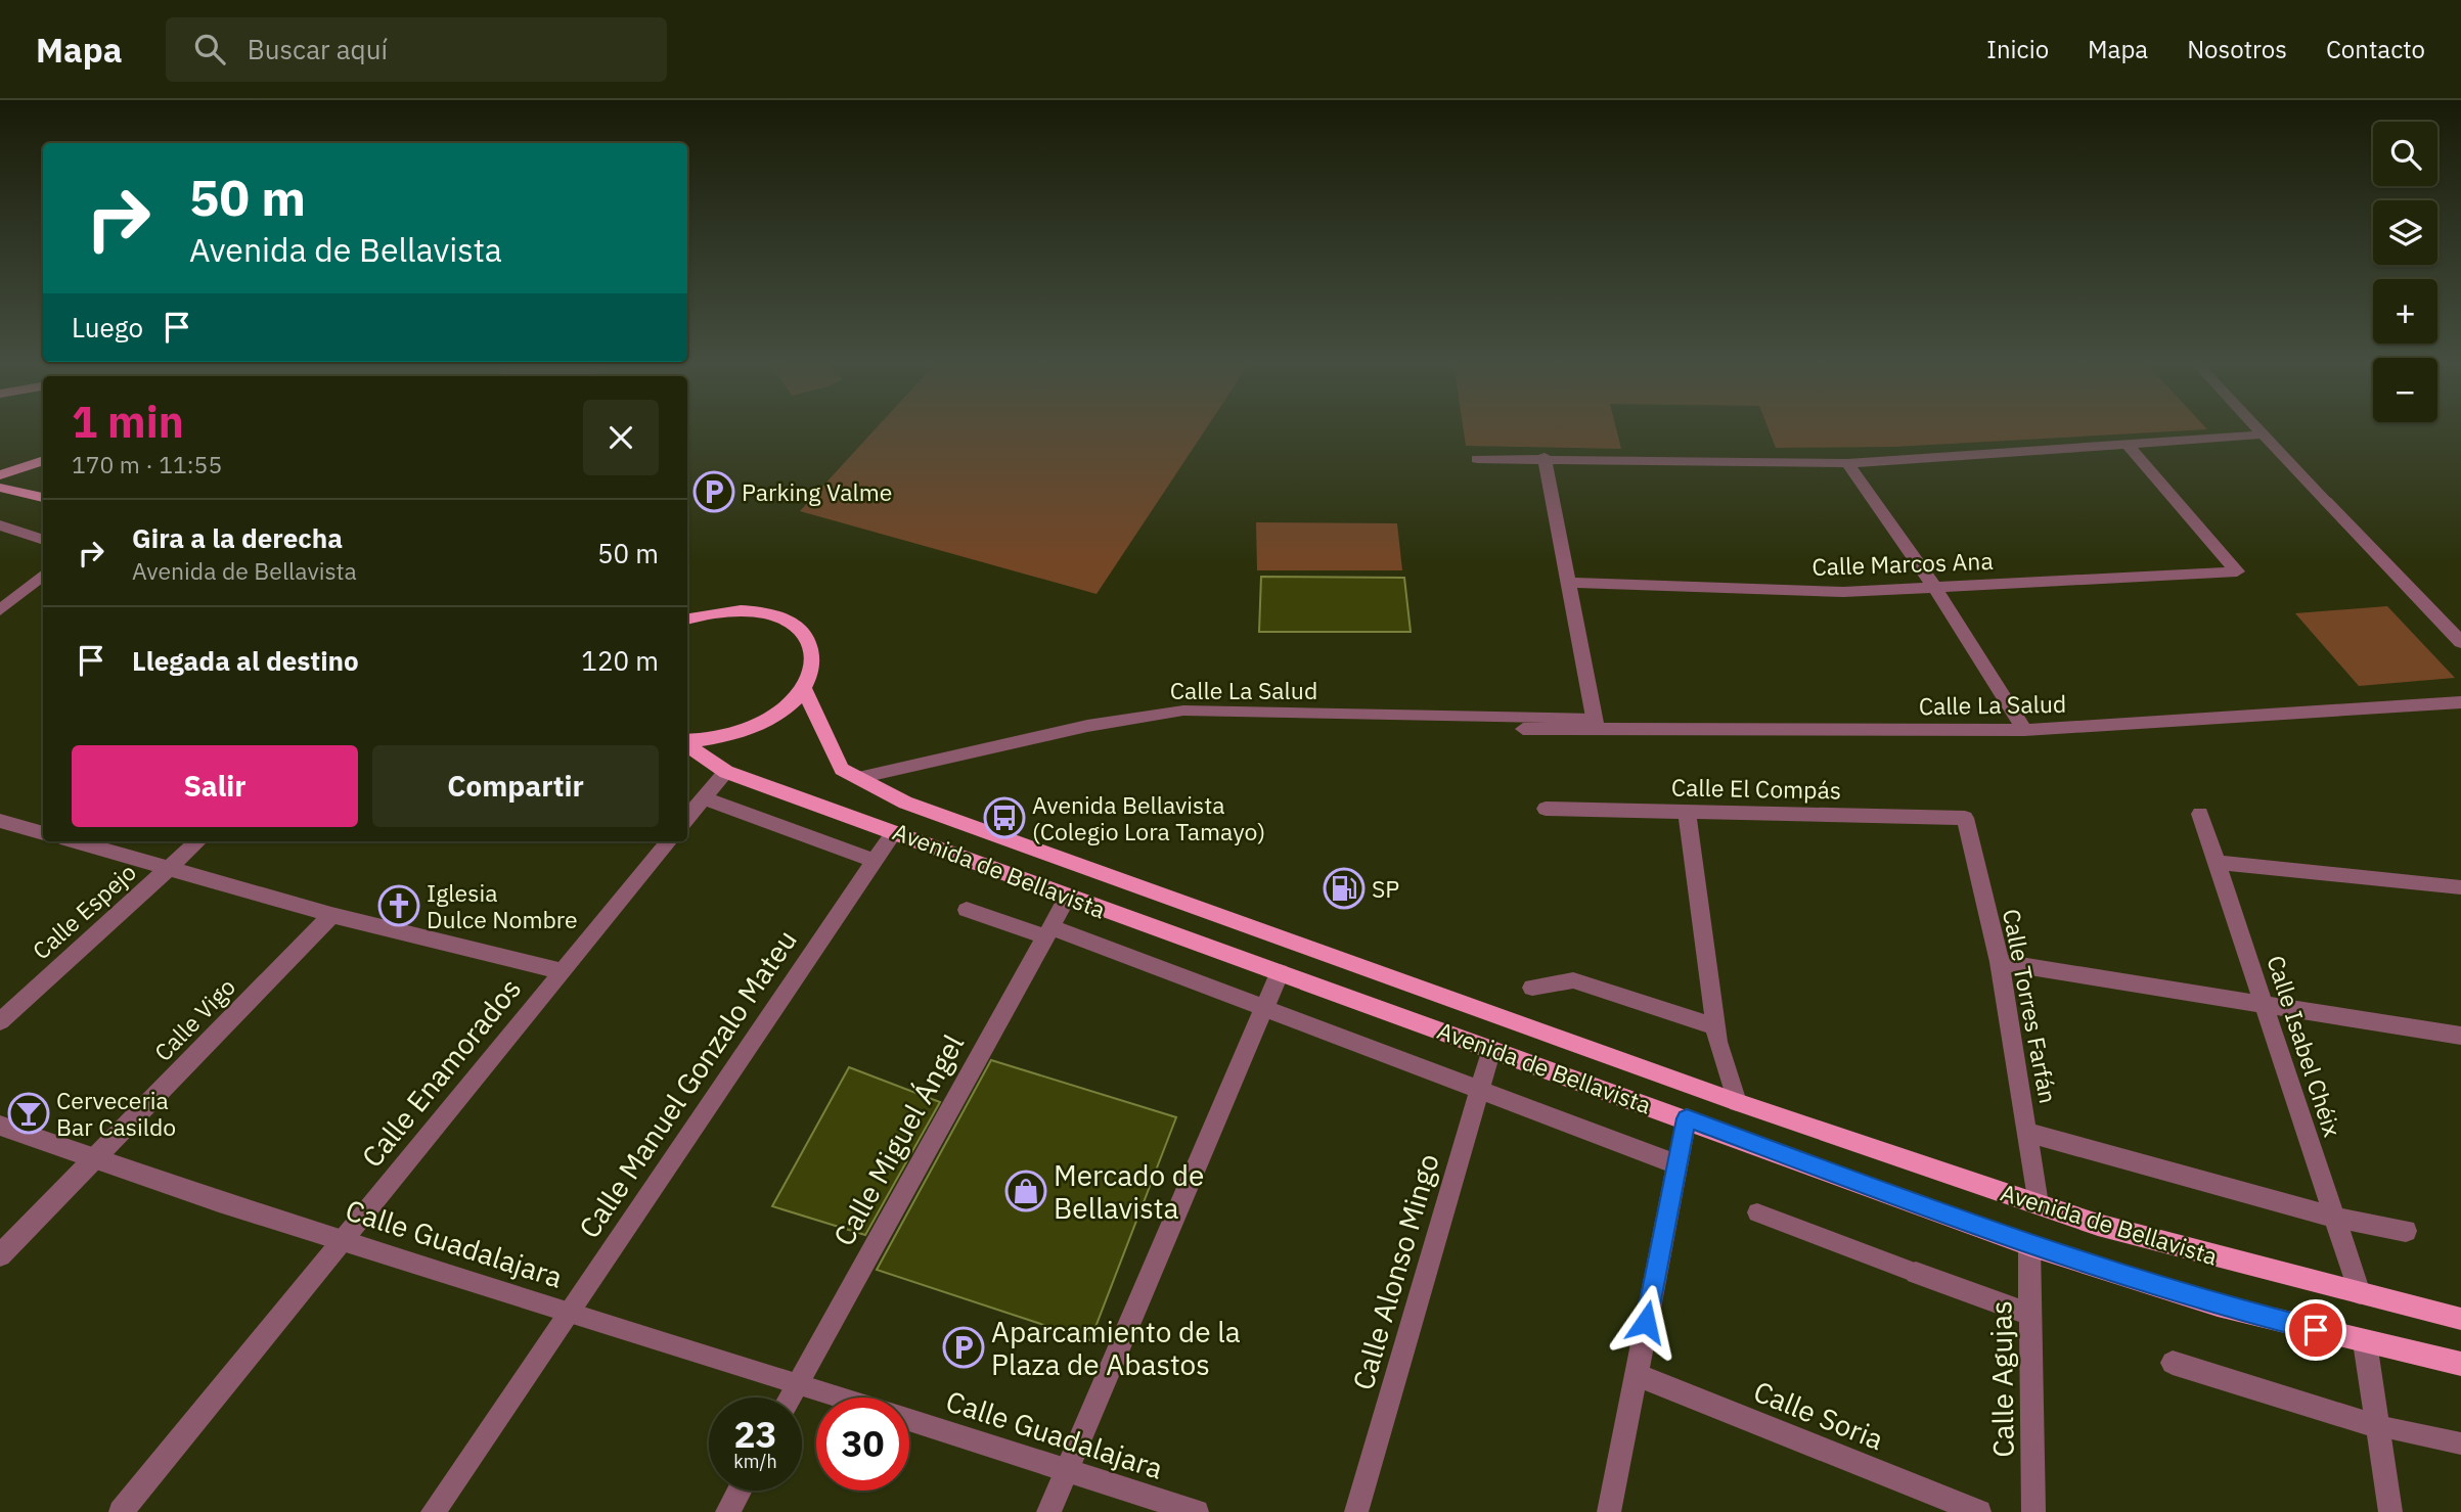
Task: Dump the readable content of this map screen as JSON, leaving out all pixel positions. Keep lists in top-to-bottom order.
{
  "streets": {
    "main road": ["Avenida de Bellavista"],
    "street": [
      "Calle Marcos Ana",
      "Calle La Salud",
      "Calle El Compás",
      "Calle Espejo",
      "Calle Torres Farfán",
      "Calle Vigo",
      "Calle Isabel Chéix",
      "Calle Enamorados",
      "Calle Manuel Gonzalo Mateu",
      "Calle Miguel Ángel",
      "Calle Guadalajara",
      "Calle Alonso Mingo",
      "Calle Agujas",
      "Calle Soria"
    ]
  },
  "crossings": [
    ["Calle La Salud", "Avenida de Bellavista"],
    ["Calle El Compás", "Calle Torres Farfán"],
    ["Avenida de Bellavista", "Calle Torres Farfán"],
    ["Avenida de Bellavista", "Calle Isabel Chéix"],
    ["Avenida de Bellavista", "Calle Manuel Gonzalo Mateu"],
    ["Avenida de Bellavista", "Calle Miguel Ángel"],
    ["Avenida de Bellavista", "Calle Alonso Mingo"],
    ["Avenida de Bellavista", "Calle Agujas"],
    ["Calle Vigo", "Calle Guadalajara"],
    ["Calle Enamorados", "Calle Guadalajara"],
    ["Calle Manuel Gonzalo Mateu", "Calle Guadalajara"],
    ["Calle Miguel Ángel", "Calle Guadalajara"]
  ],
  "places": {
    "parking": ["Parking Valme", "Aparcamiento de la Plaza de Abastos"],
    "bus stop": ["Avenida Bellavista (Colegio Lora Tamayo)"],
    "fuel station": ["SP"],
    "church": ["Iglesia Dulce Nombre"],
    "bar": ["Cerveceria Bar Casildo"],
    "shop": ["Mercado de Bellavista"]
  },
  "page": {
    "header": "Mapa",
    "search": "Buscar aquí",
    "nav": [
      "Inicio",
      "Mapa",
      "Nosotros",
      "Contacto"
    ],
    "map_buttons": ["+", "−"],
    "turn": ["50 m", "Avenida de Bellavista"],
    "then": "Luego",
    "heading": ["1 min", "170 m · 11:55"],
    "list": [
      {
        "name": "Gira a la derecha",
        "note": "Avenida de Bellavista",
        "value": "50 m"
      },
      {
        "name": "Llegada al destino",
        "value": "120 m"
      }
    ],
    "buttons": ["Salir", "Compartir"],
    "speed": "23 km/h",
    "limit": "30"
  }
}
